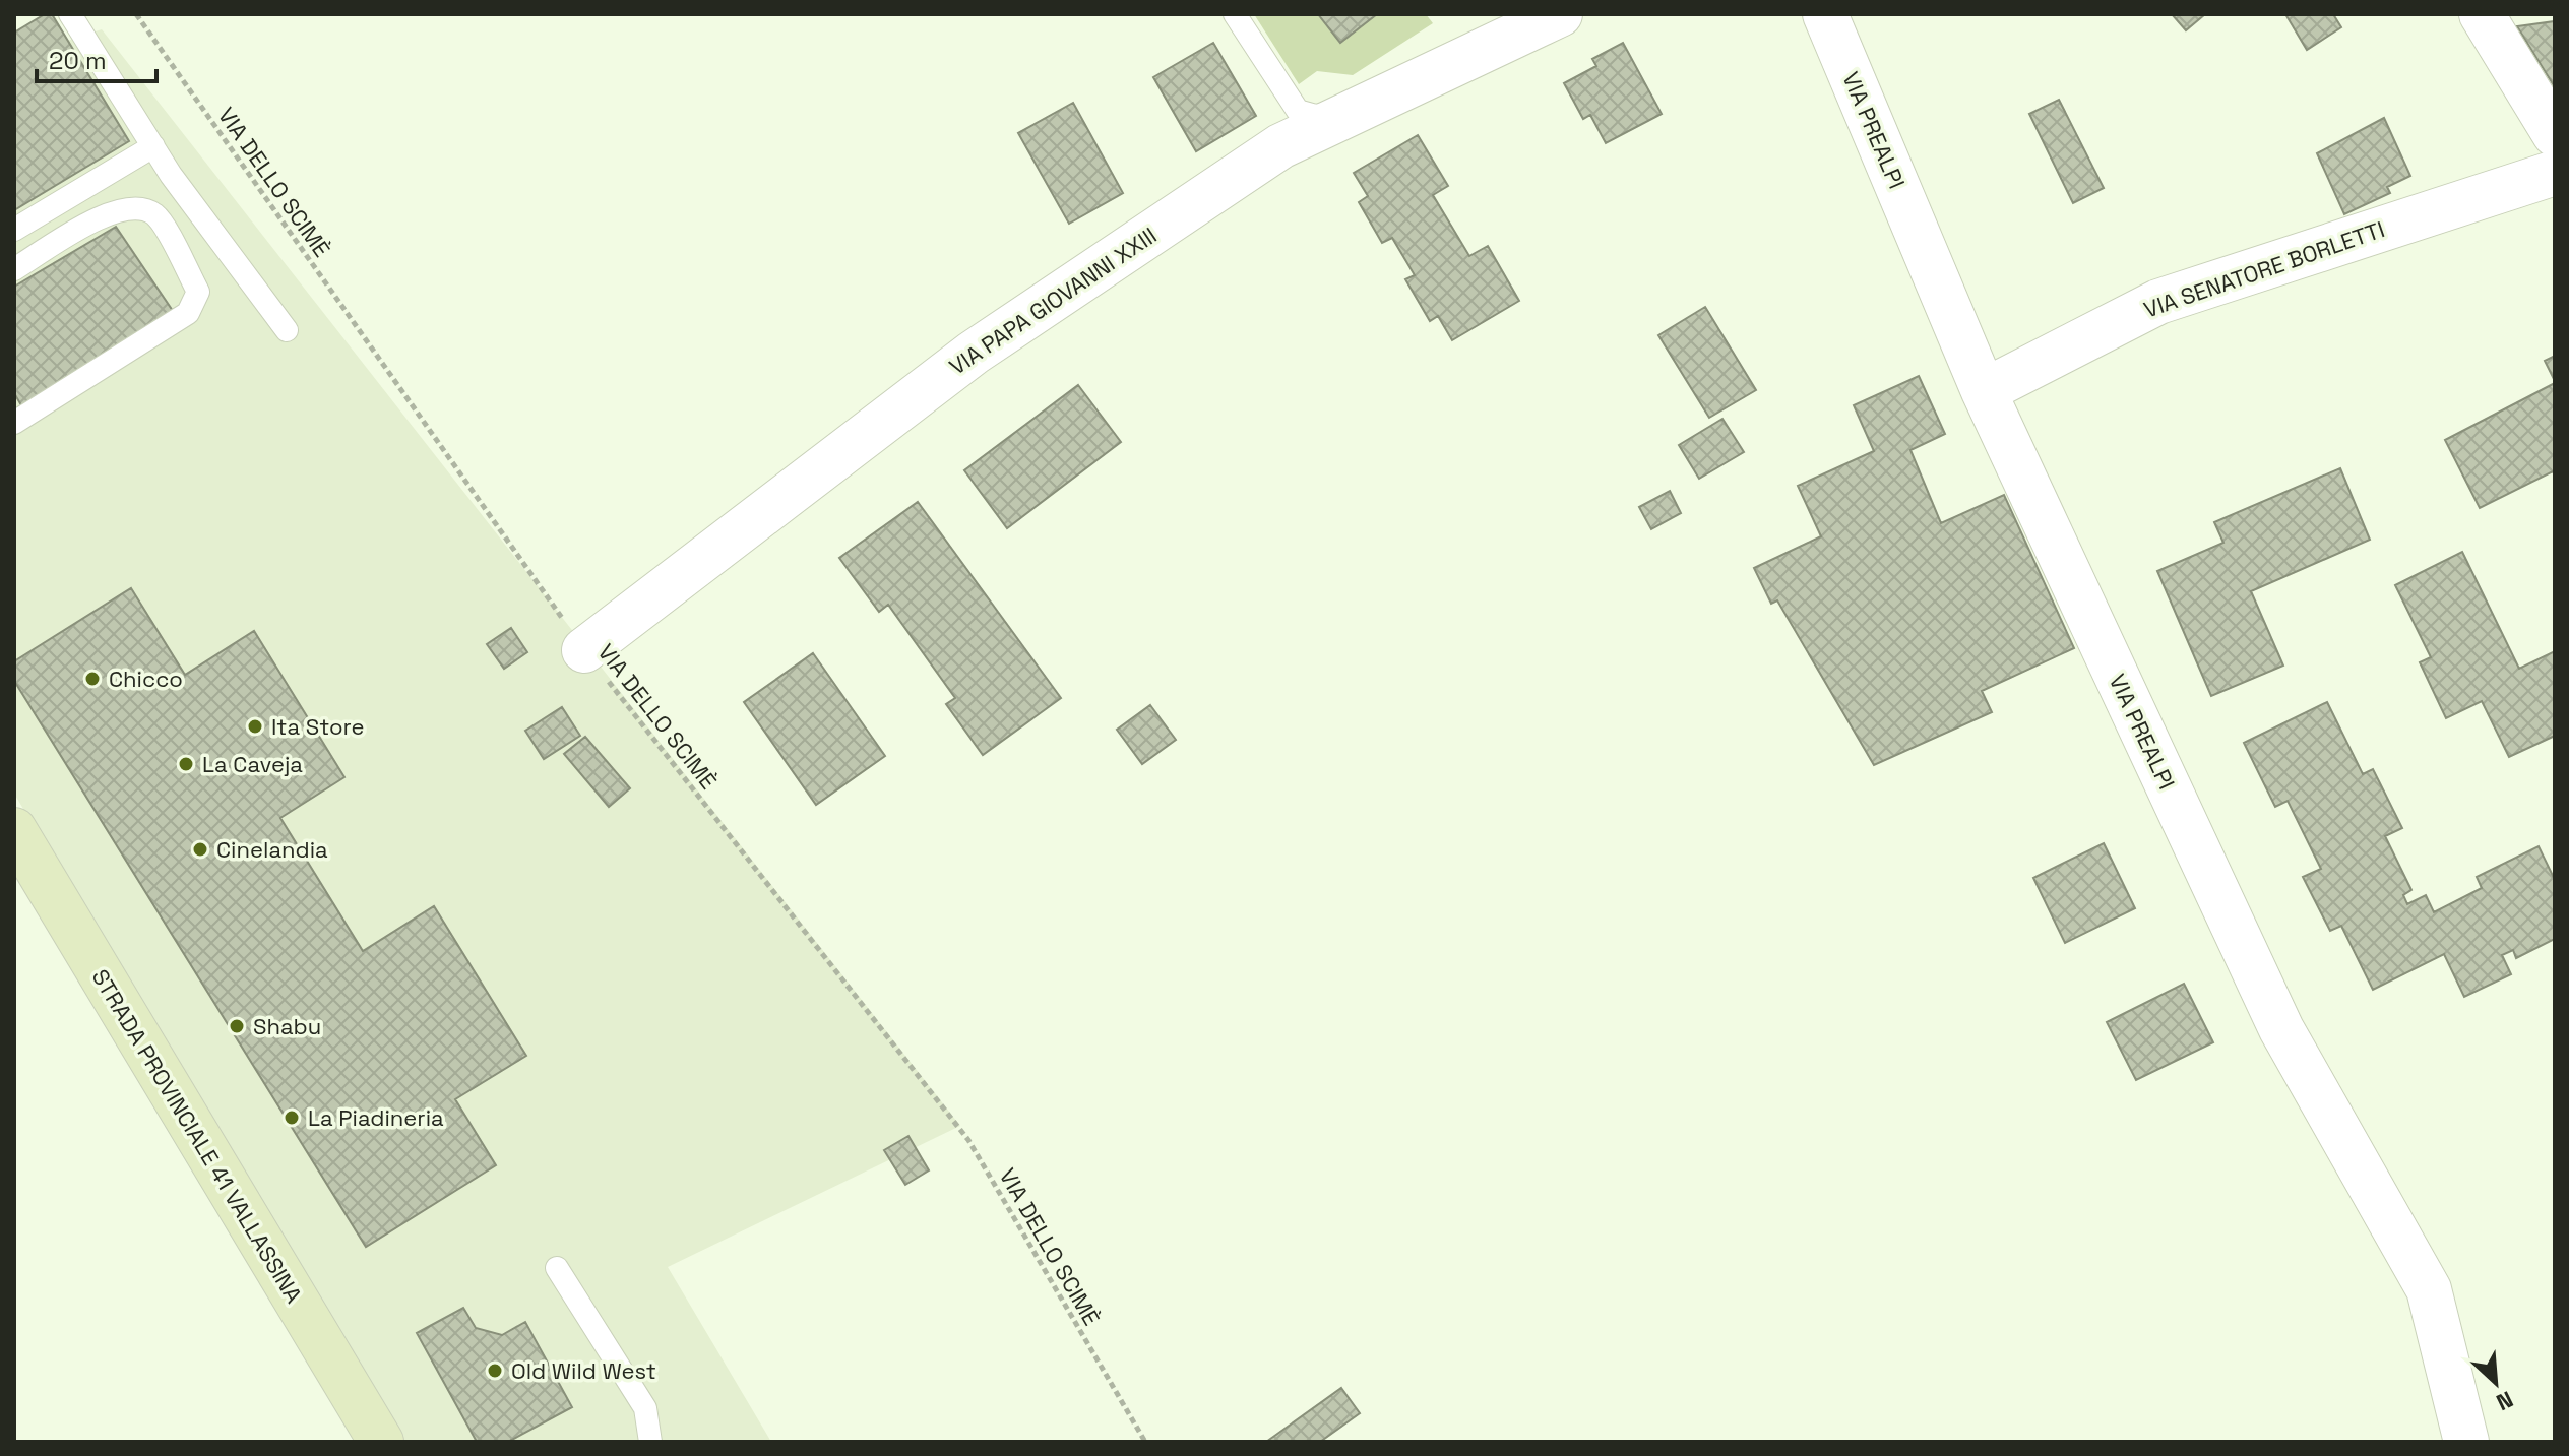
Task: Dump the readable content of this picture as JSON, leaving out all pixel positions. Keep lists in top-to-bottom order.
{
  "streets": {
    "main road": ["STRADA PROVINCIALE 41 VALLASSINA"],
    "street": ["VIA PREALPI", "VIA SENATORE BORLETTI", "VIA PAPA GIOVANNI XXIII"],
    "path": ["VIA DELLO SCIMÈ"]
  },
  "crossings": [
    ["VIA PREALPI", "VIA SENATORE BORLETTI"],
    ["VIA DELLO SCIMÈ", "VIA PAPA GIOVANNI XXIII"]
  ],
  "places": [
    "Chicco",
    "Ita Store",
    "La Caveja",
    "Cinelandia",
    "Shabu",
    "La Piadineria",
    "Old Wild West"
  ],
  "scale_bar": "20 m",
  "north": "bottom right"
}
